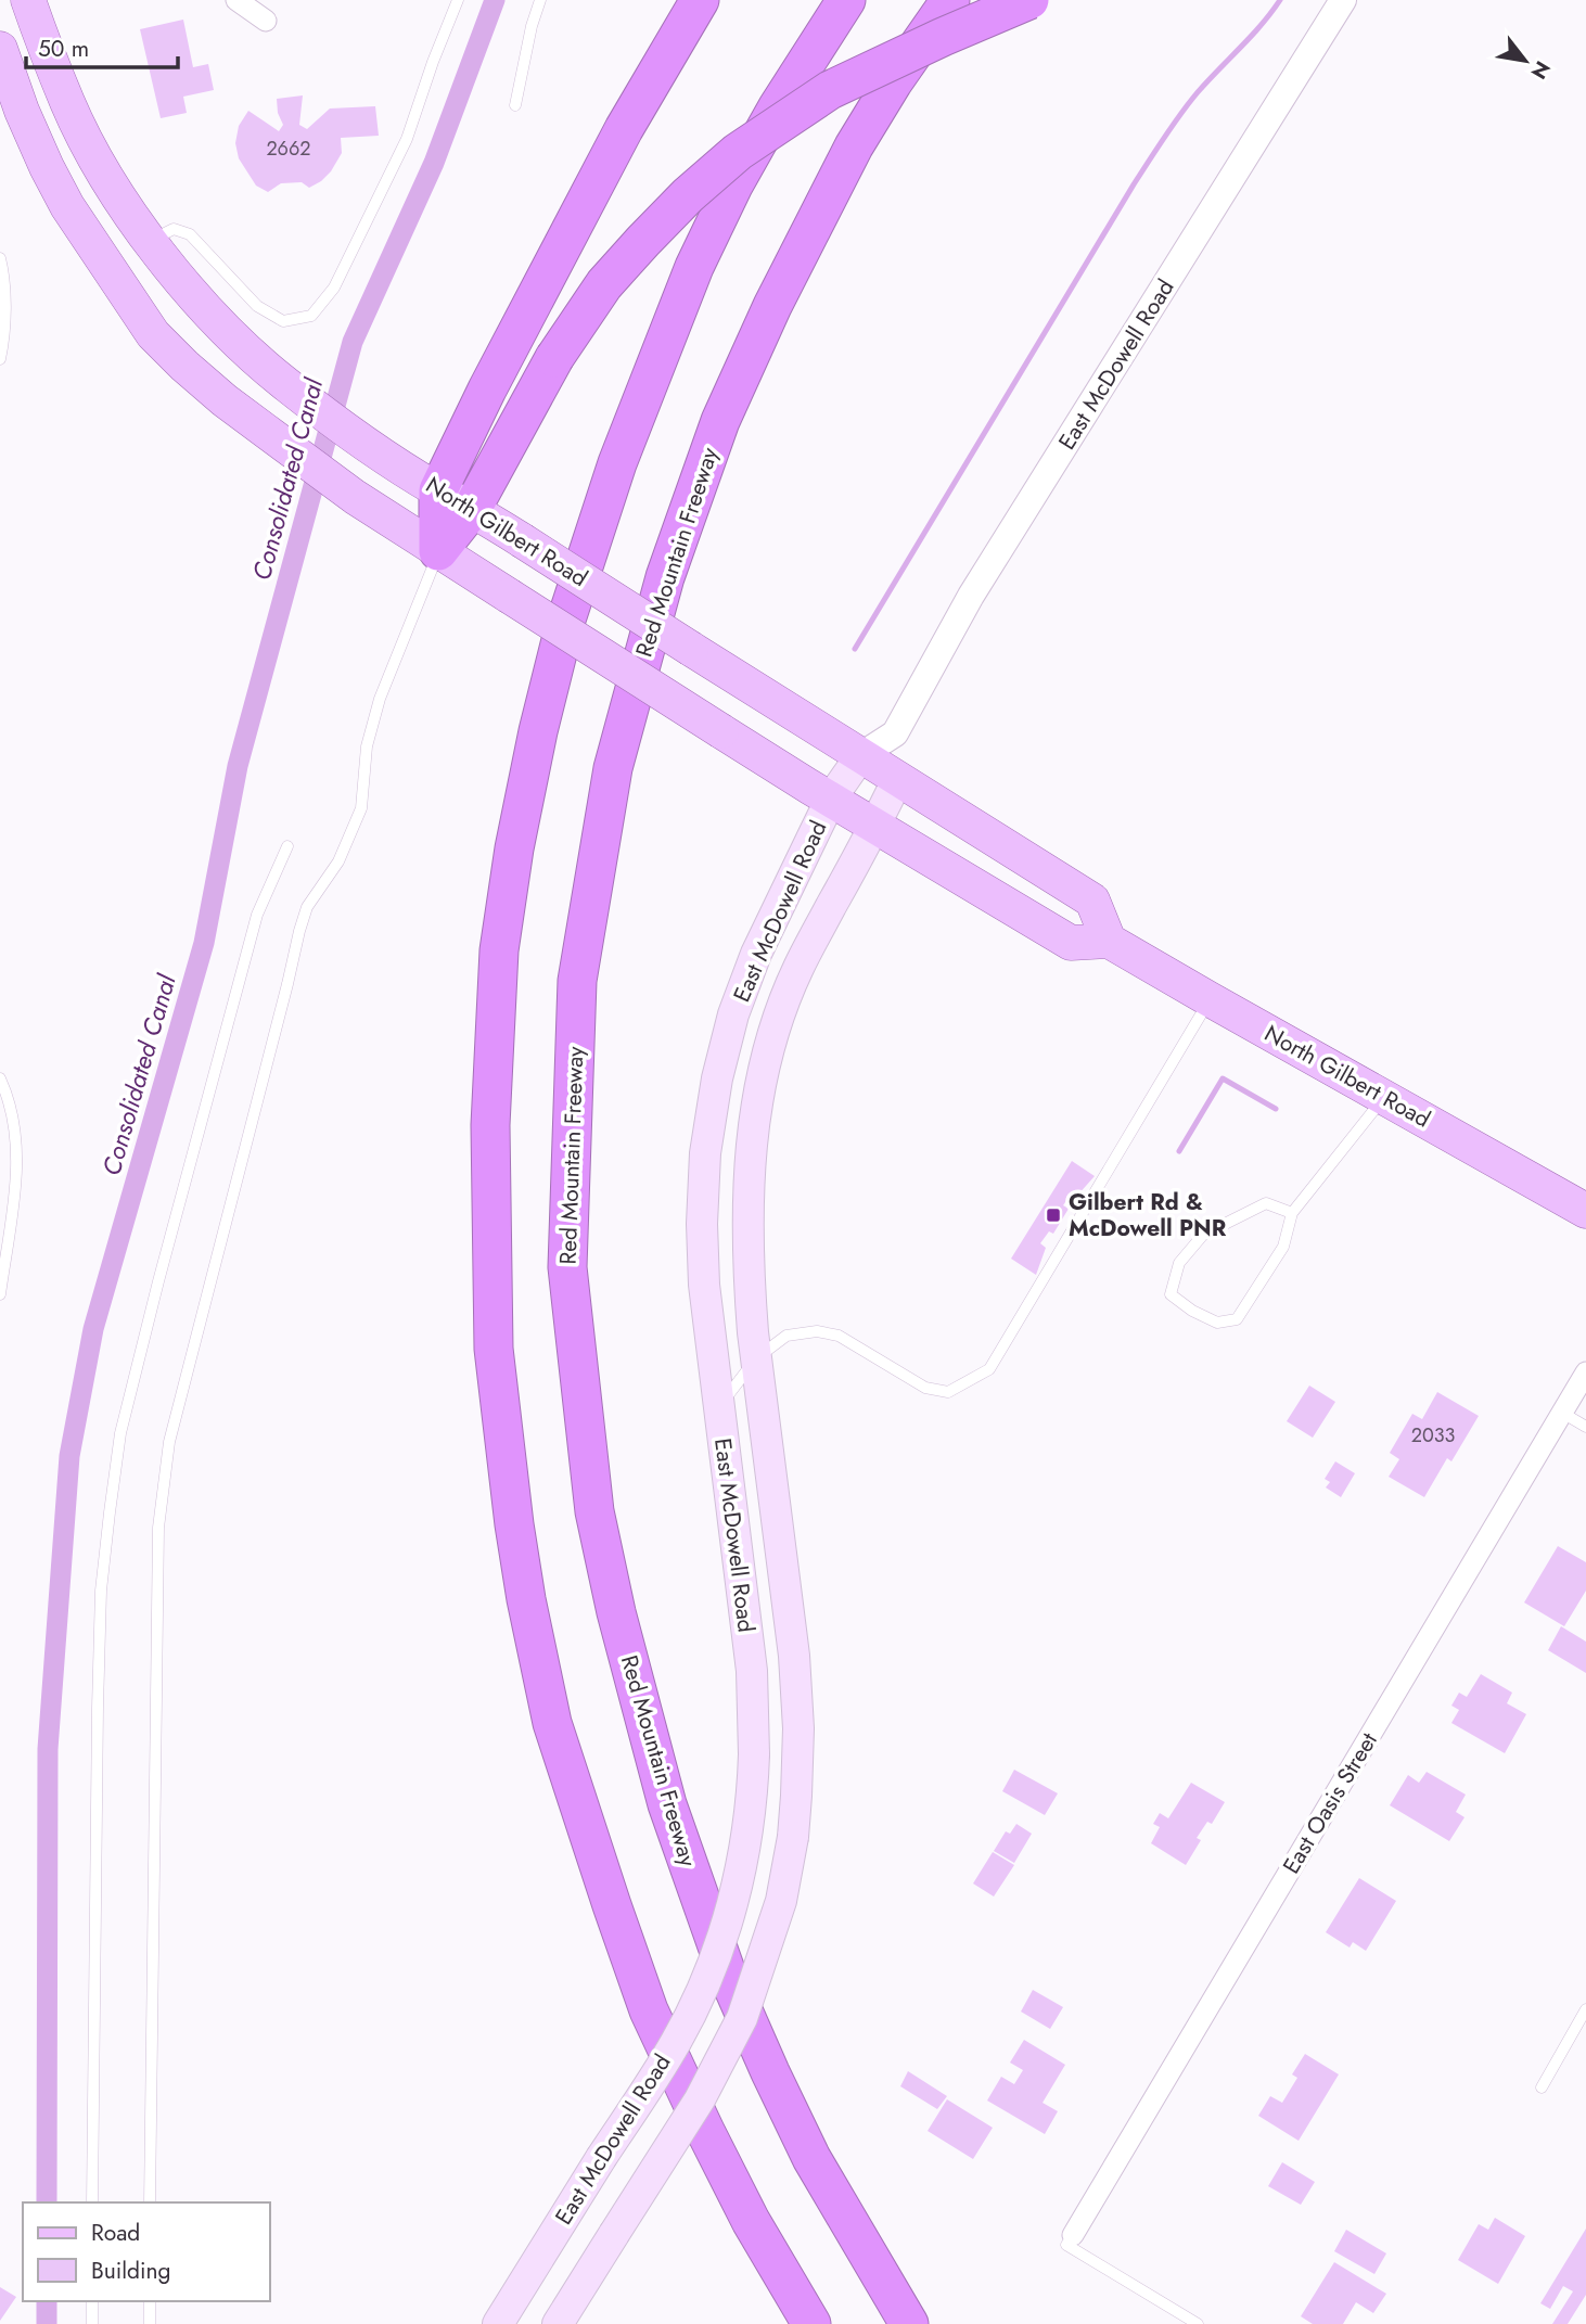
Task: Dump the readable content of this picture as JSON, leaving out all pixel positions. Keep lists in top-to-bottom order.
{
  "streets": {
    "highway": ["Red Mountain Freeway"],
    "main road": ["East McDowell Road", "North Gilbert Road"],
    "street": ["East Oasis Street"]
  },
  "crossings": [
    ["East McDowell Road", "North Gilbert Road"]
  ],
  "water": ["Consolidated Canal"],
  "places": {
    "transit": ["Gilbert Rd & McDowell PNR"]
  },
  "house_numbers": ["2662", "2033"],
  "legend": ["Road", "Building"],
  "scale_bar": "50 m",
  "north": "bottom right"
}
